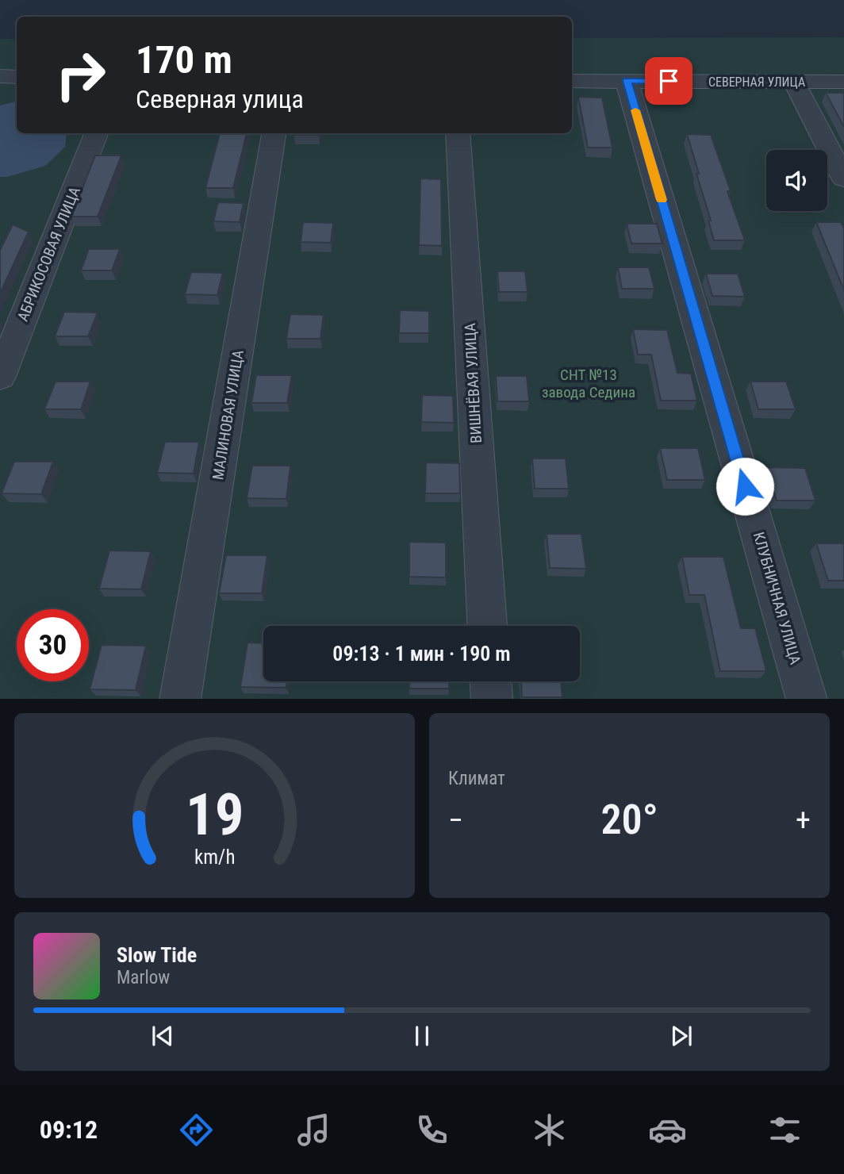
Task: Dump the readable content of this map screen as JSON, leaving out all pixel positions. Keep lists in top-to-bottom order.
{
  "streets": {
    "street": [
      "СЕВЕРНАЯ УЛИЦА",
      "АБРИКОСОВАЯ УЛИЦА",
      "ВИШНЁВАЯ УЛИЦА",
      "МАЛИНОВАЯ УЛИЦА",
      "КЛУБНИЧНАЯ УЛИЦА"
    ]
  },
  "crossings": [
    ["СЕВЕРНАЯ УЛИЦА", "КЛУБНИЧНАЯ УЛИЦА"]
  ],
  "parks": ["СНТ №13 завода Седина"],
  "page": {
    "turn": ["170 m", "Северная улица"],
    "limit": "30",
    "trip": "09:13 · 1 мин · 190 m",
    "tile": "Климат",
    "heat": ["−", "20°", "+"],
    "song": ["Slow Tide", "Marlow"],
    "tabs": "09:12",
    "gauge": ["19", "km/h"]
  }
}
